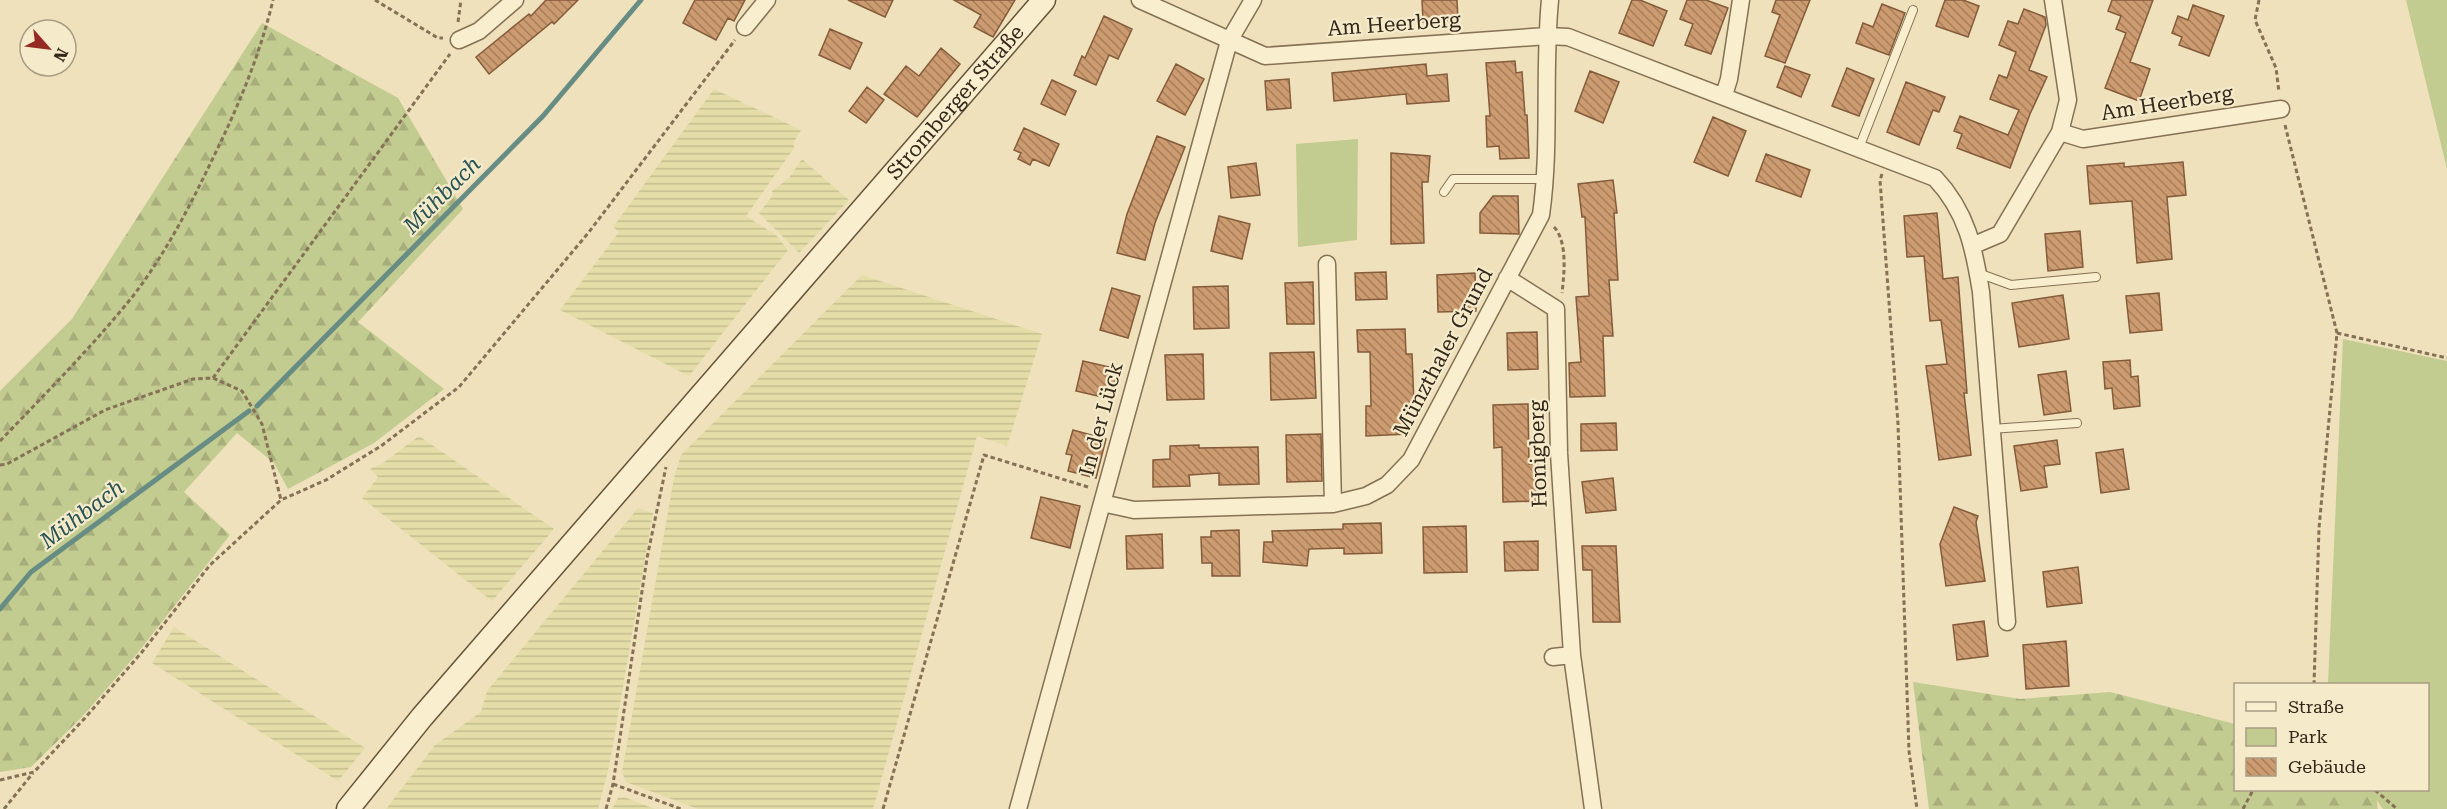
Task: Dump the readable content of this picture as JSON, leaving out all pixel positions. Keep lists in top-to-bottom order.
{
  "streets": {
    "main road": ["Stromberger Straße"],
    "street": [
      "Am Heerberg",
      "Münzthaler Grund",
      "In der Lück",
      "Honigberg"
    ]
  },
  "crossings": [
    ["Am Heerberg", "Münzthaler Grund"],
    ["Am Heerberg", "In der Lück"],
    ["Münzthaler Grund", "In der Lück"]
  ],
  "water": ["Mühbach"],
  "legend": ["Straße", "Park", "Gebäude"],
  "north": "bottom right"
}
